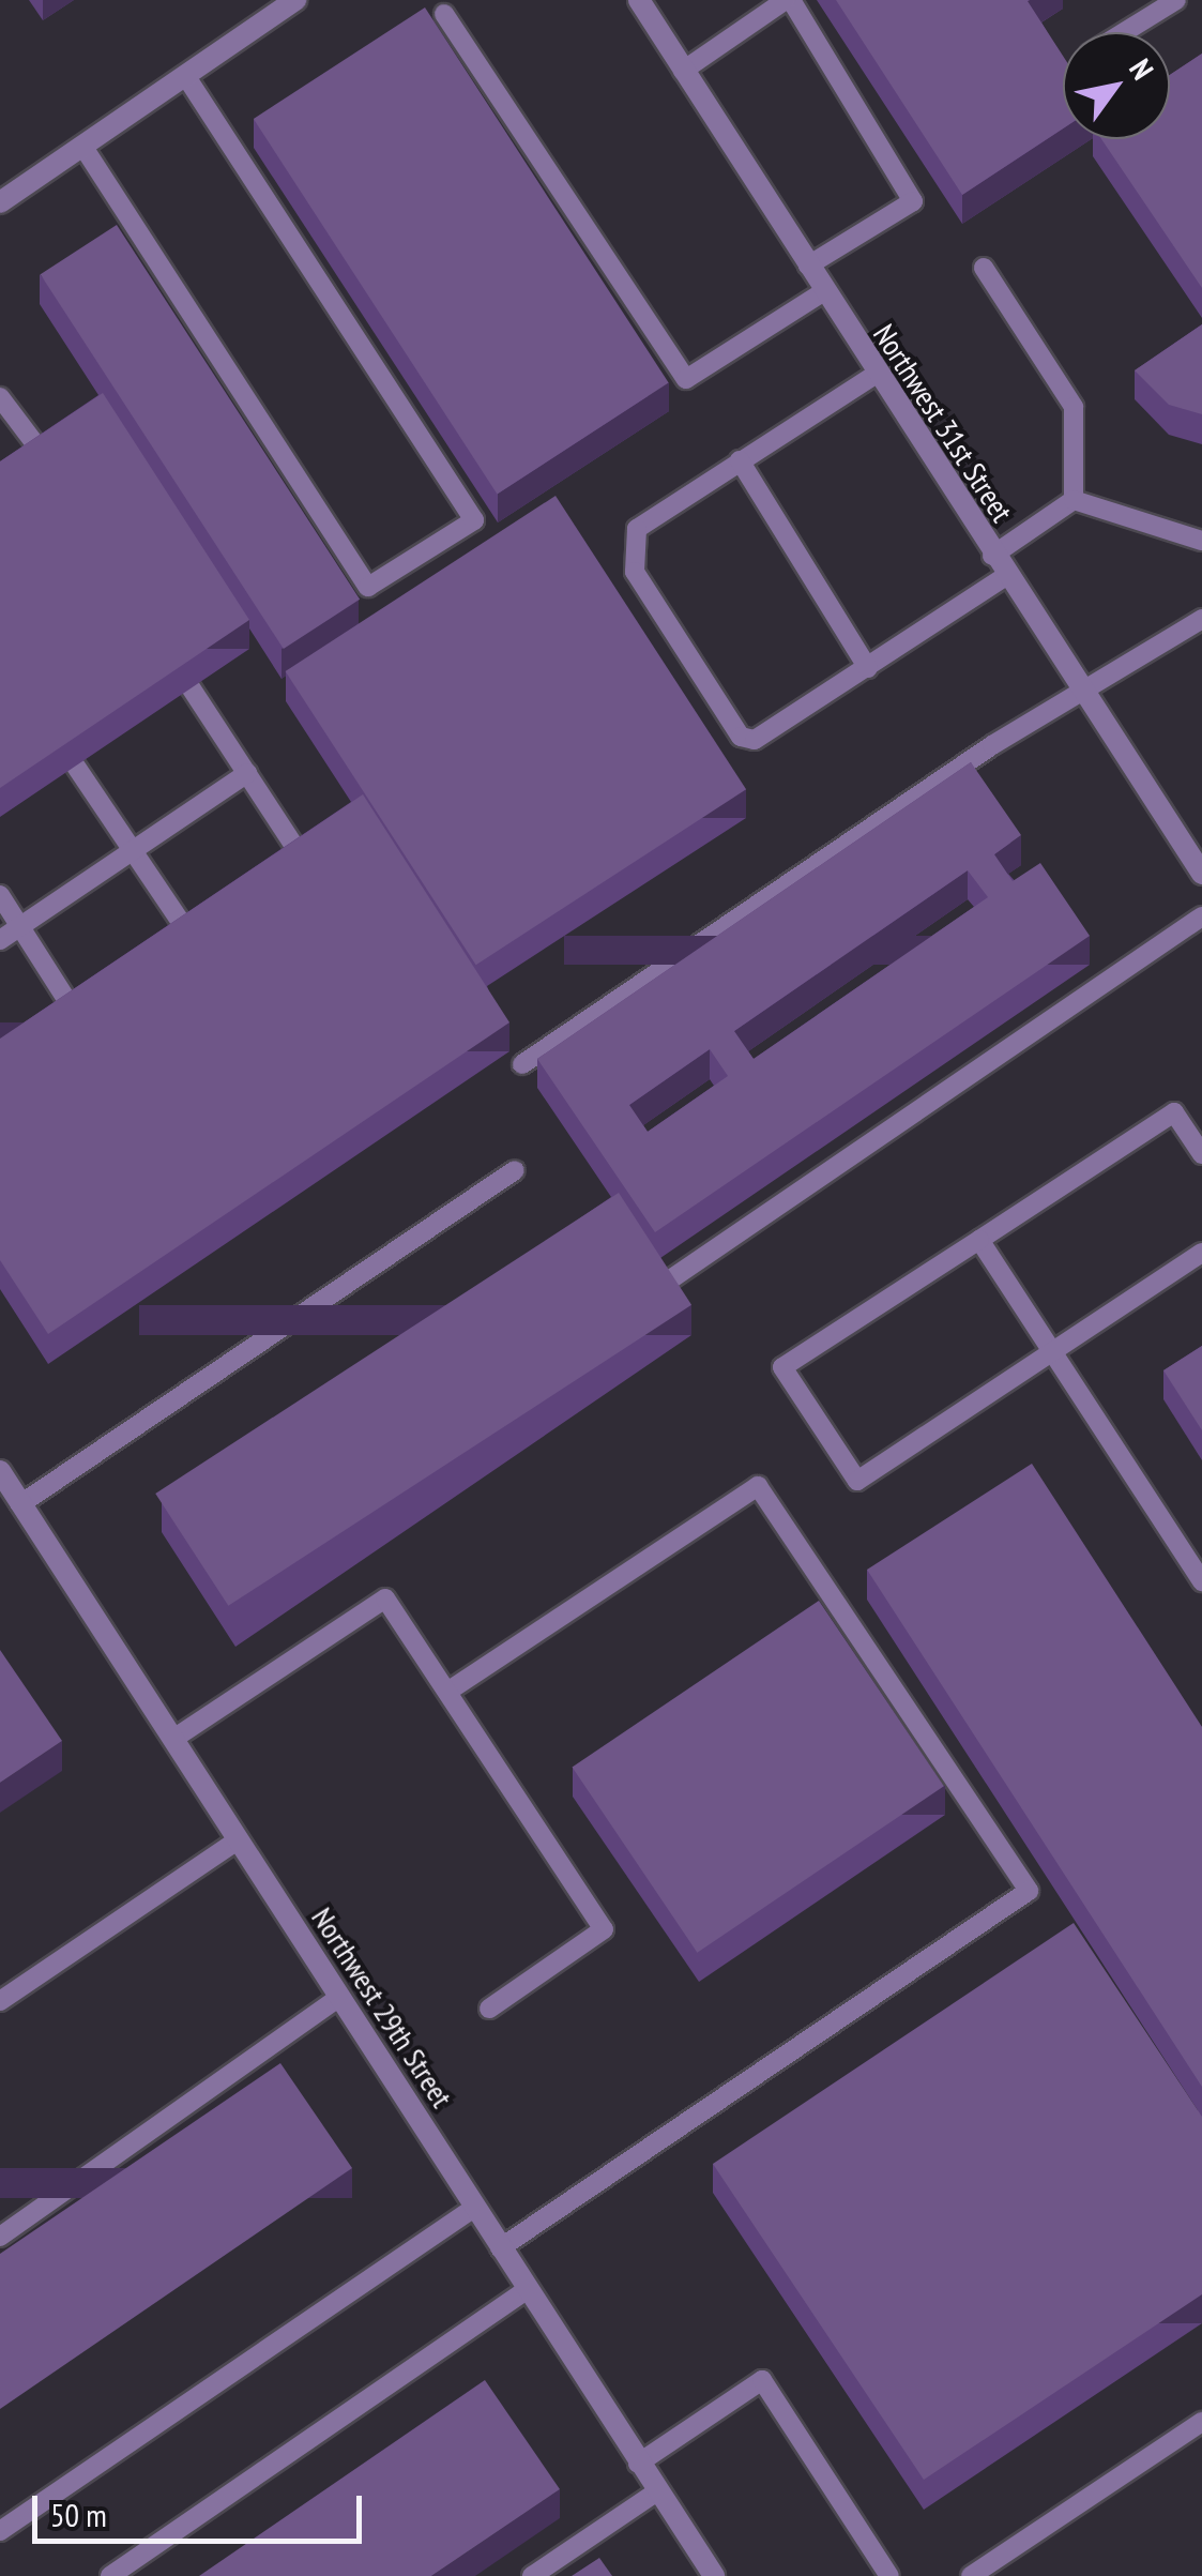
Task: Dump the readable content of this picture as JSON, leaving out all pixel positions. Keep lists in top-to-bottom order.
{
  "streets": {
    "street": ["Northwest 31st Street", "Northwest 29th Street"]
  },
  "scale_bar": "50 m",
  "north": "top right"
}
